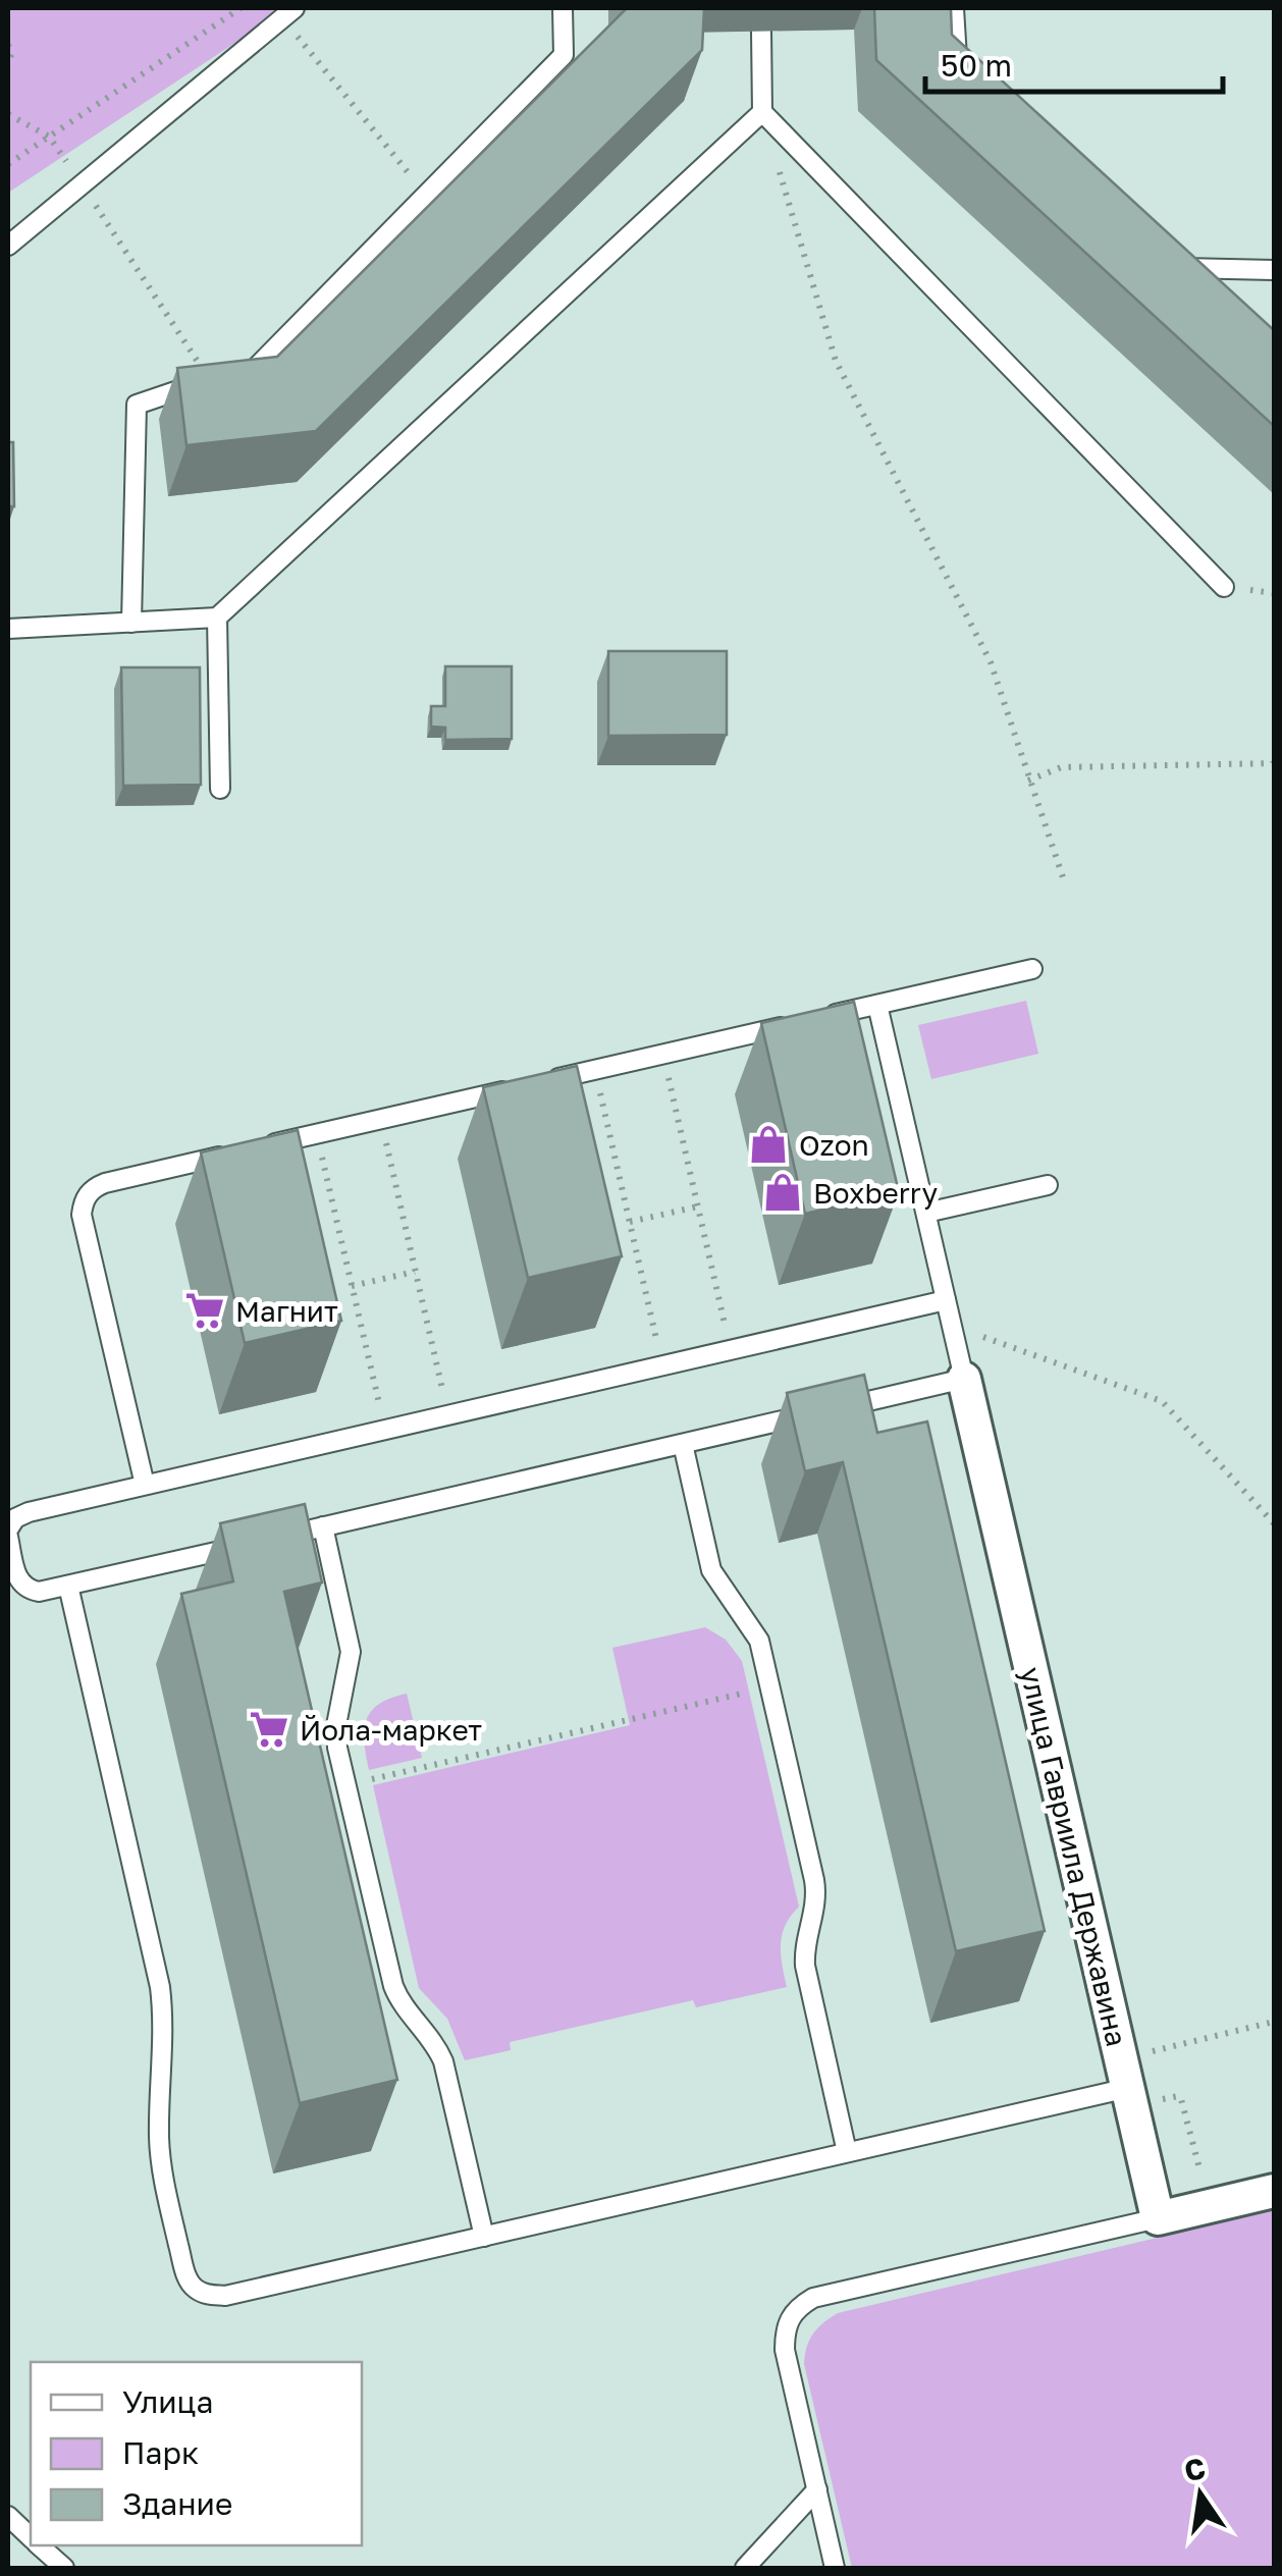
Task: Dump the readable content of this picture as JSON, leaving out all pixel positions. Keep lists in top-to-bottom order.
{
  "streets": {
    "street": ["улица Гавриила Державина"]
  },
  "places": {
    "shop": ["Ozon", "Boxberry"],
    "supermarket": ["Магнит", "Йола-маркет"]
  },
  "legend": ["Улица", "Парк", "Здание"],
  "scale_bar": "50 m",
  "north": "top"
}
